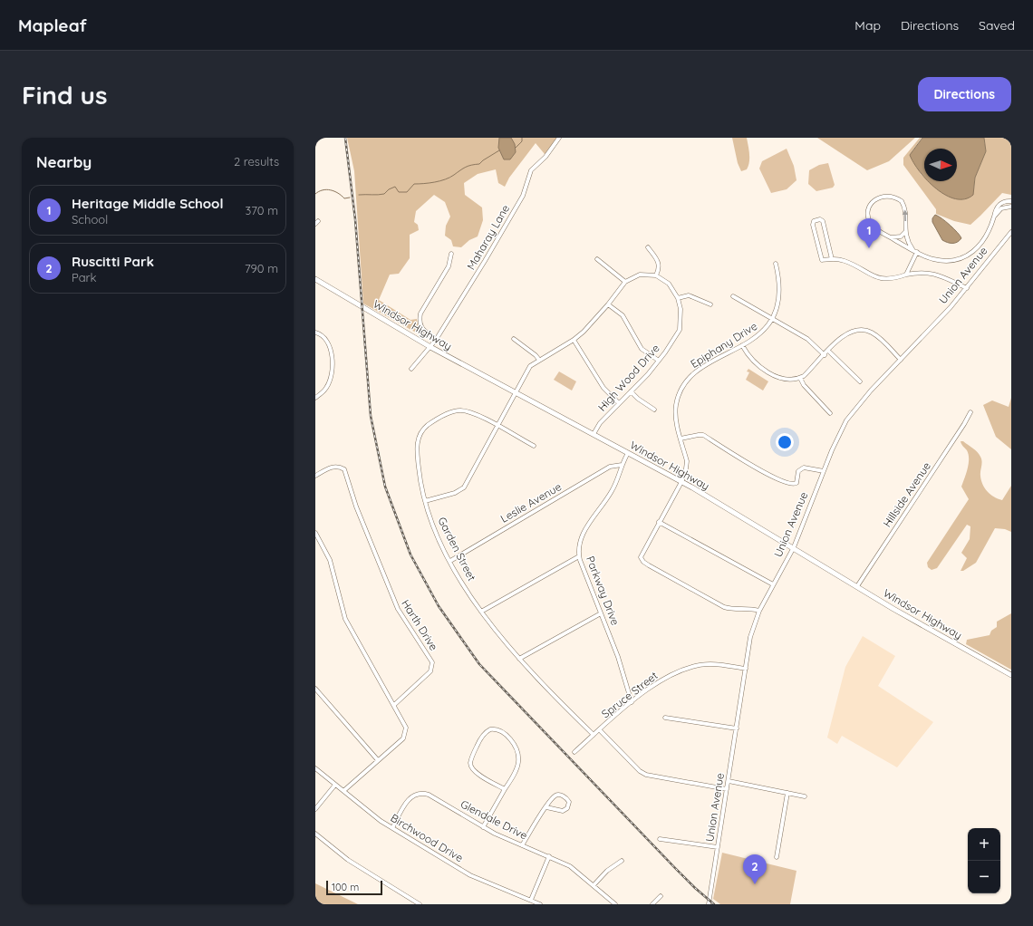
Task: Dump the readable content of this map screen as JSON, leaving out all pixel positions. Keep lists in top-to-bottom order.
{
  "streets": {
    "main road": ["Windsor Highway"],
    "street": [
      "Maharay Lane",
      "Union Avenue",
      "Epiphany Drive",
      "High Wood Drive",
      "Hillside Avenue",
      "Leslie Avenue",
      "Garden Street",
      "Parkway Drive",
      "Harth Drive",
      "Spruce Street",
      "Glendale Drive",
      "Birchwood Drive"
    ]
  },
  "crossings": [
    ["Maharay Lane", "Windsor Highway"],
    ["Union Avenue", "Windsor Highway"],
    ["Union Avenue", "Epiphany Drive"],
    ["Union Avenue", "Spruce Street"],
    ["Windsor Highway", "Epiphany Drive"],
    ["Windsor Highway", "High Wood Drive"],
    ["Windsor Highway", "Hillside Avenue"],
    ["Windsor Highway", "Parkway Drive"],
    ["Leslie Avenue", "Garden Street"],
    ["Leslie Avenue", "Parkway Drive"],
    ["Garden Street", "Spruce Street"],
    ["Parkway Drive", "Spruce Street"],
    ["Glendale Drive", "Birchwood Drive"]
  ],
  "scale_bar": "100 m",
  "north": "right",
  "page": {
    "header": "Mapleaf",
    "nav": ["Map", "Directions", "Saved"],
    "buttons": "Directions",
    "title": "Find us",
    "heading": ["Nearby", "2 results"],
    "list": [
      {
        "mark": "1",
        "name": "Heritage Middle School",
        "note": "School",
        "value": "370 m"
      },
      {
        "mark": "2",
        "name": "Ruscitti Park",
        "note": "Park",
        "value": "790 m"
      }
    ],
    "pins": ["1", "2"],
    "map_buttons": ["+", "−"],
    "scale": "100 m"
  }
}
